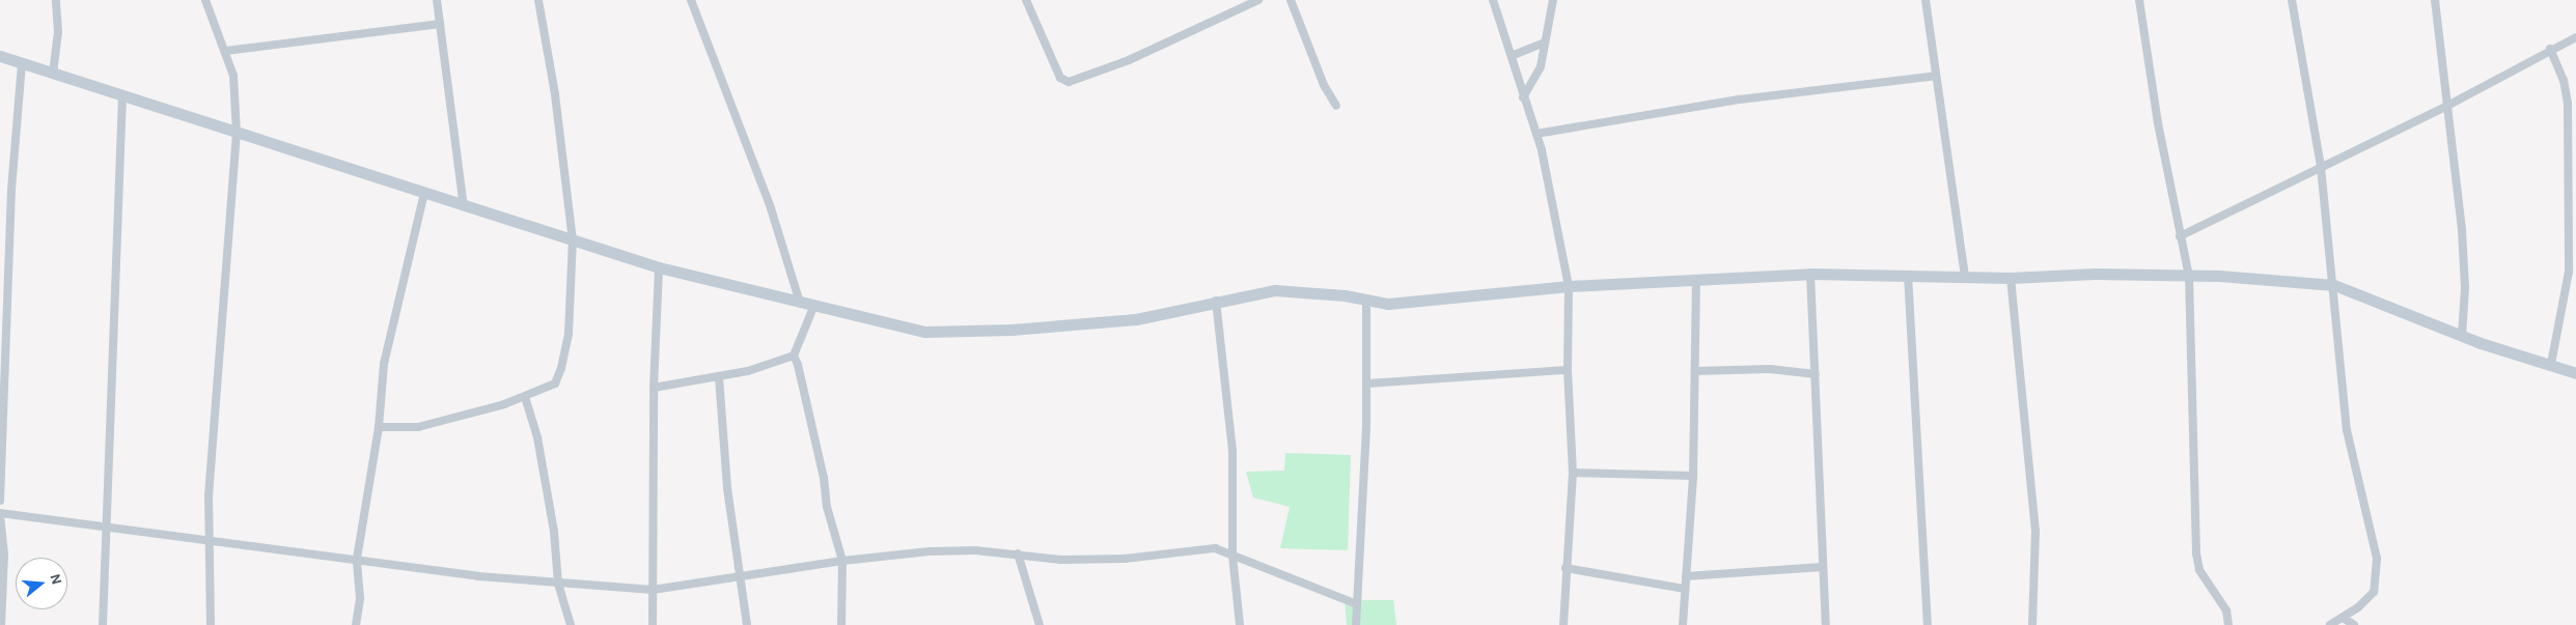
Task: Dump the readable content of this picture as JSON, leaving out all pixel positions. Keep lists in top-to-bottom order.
{
  "north": "right"
}
